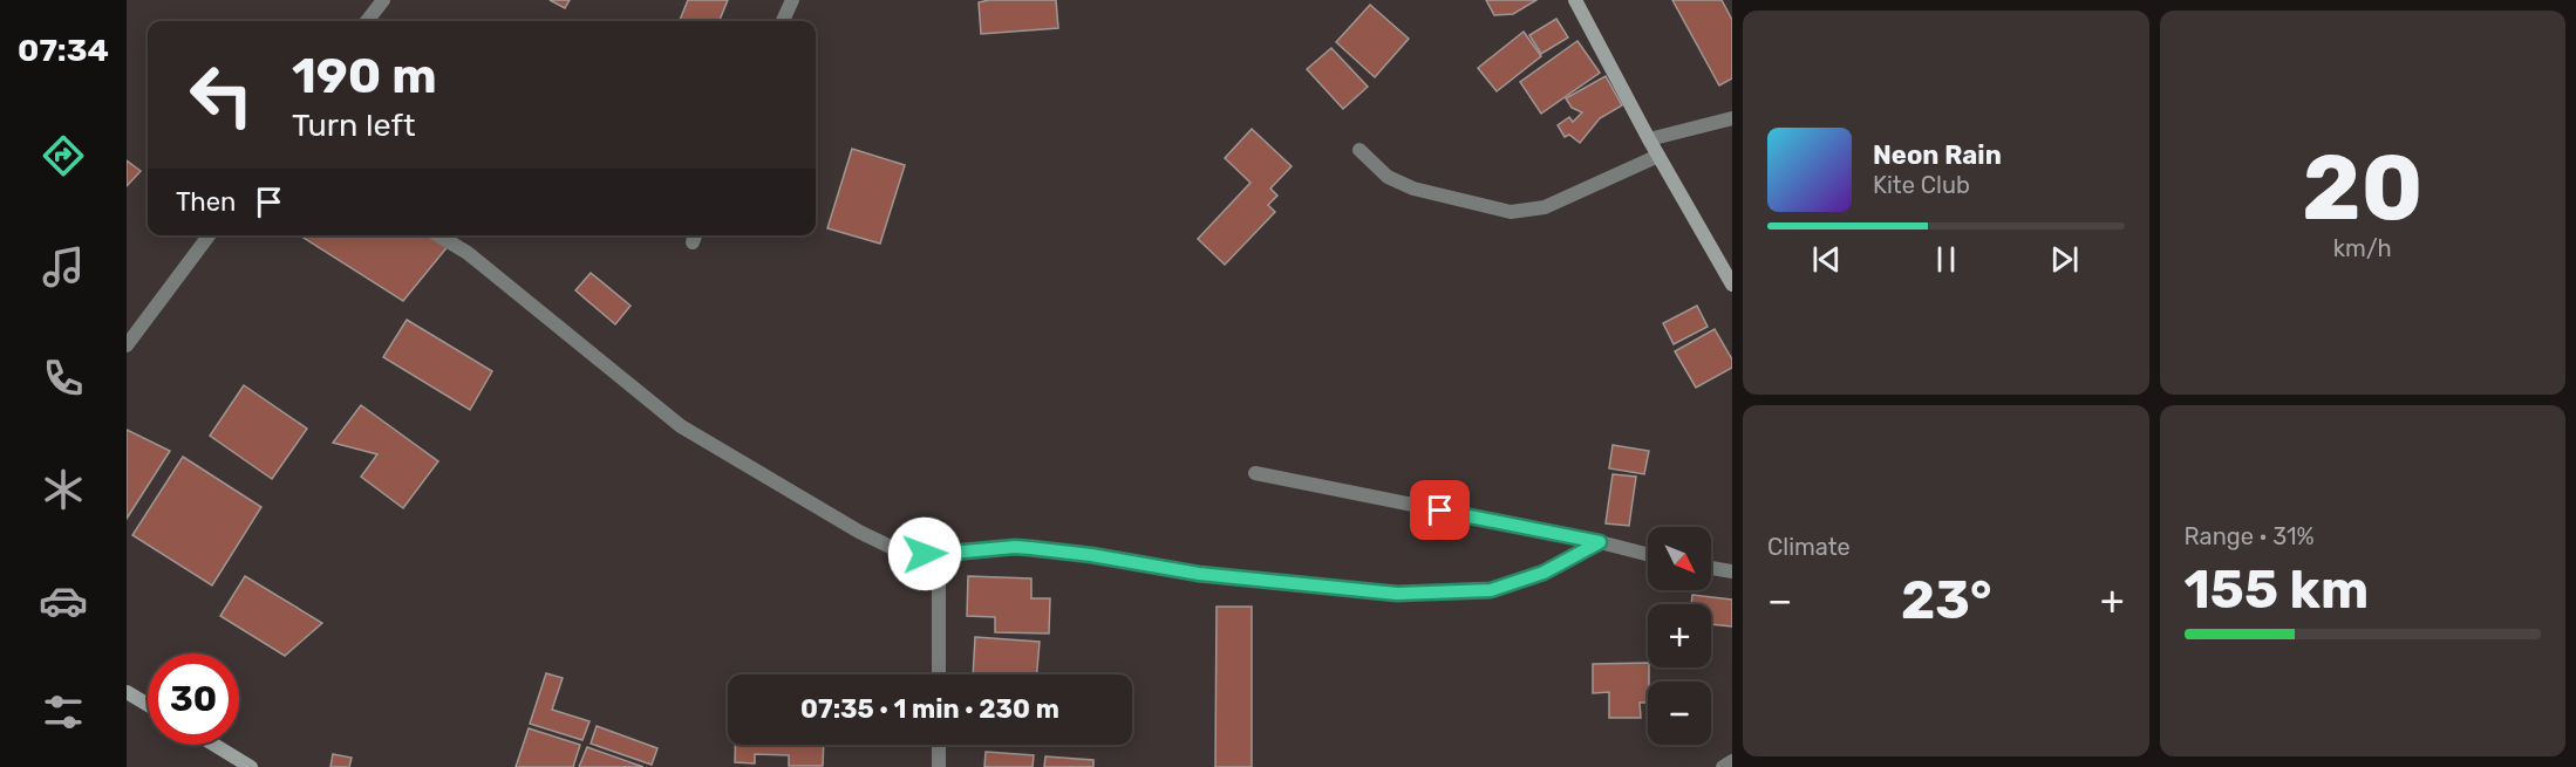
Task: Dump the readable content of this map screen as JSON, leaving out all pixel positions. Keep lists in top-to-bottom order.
{
  "north": "bottom right",
  "page": {
    "tabs": "07:34",
    "tile": [
      ["20", "km/h"],
      "Climate",
      ["Range · 31%", "155 km"]
    ],
    "turn": ["190 m", "Turn left"],
    "song": ["Neon Rain", "Kite Club"],
    "then": "Then",
    "map_buttons": ["+", "−"],
    "heat": ["−", "23°", "+"],
    "limit": "30",
    "trip": "07:35 · 1 min · 230 m"
  }
}
